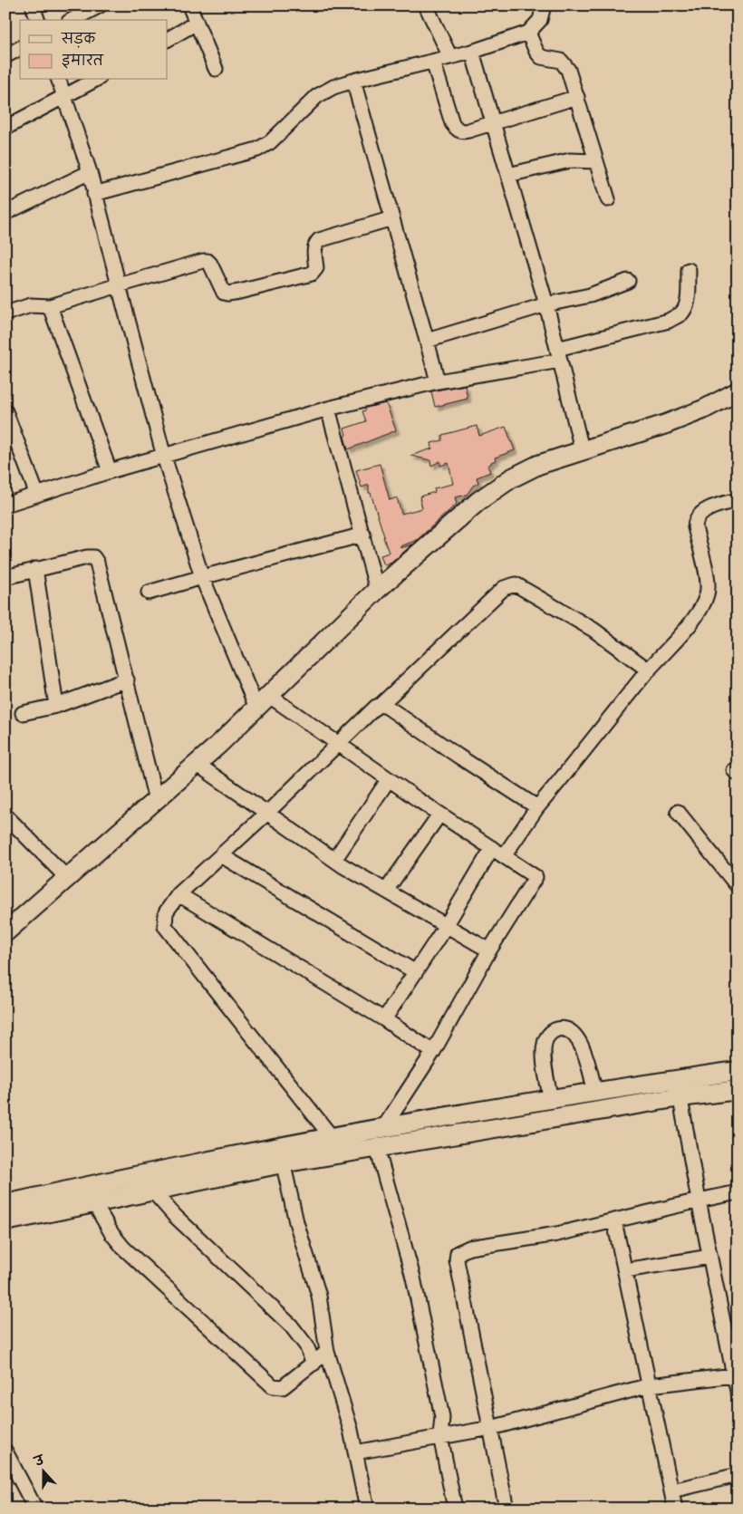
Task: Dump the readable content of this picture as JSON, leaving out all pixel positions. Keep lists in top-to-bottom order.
{
  "legend": ["सड़क", "इमारत"],
  "north": "top"
}
